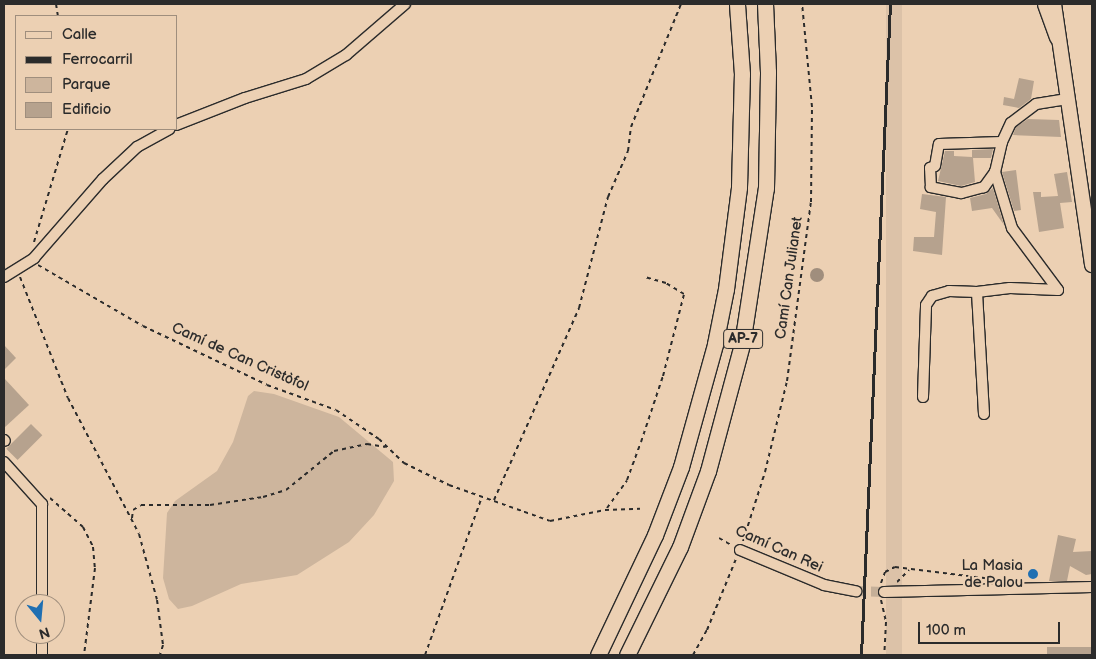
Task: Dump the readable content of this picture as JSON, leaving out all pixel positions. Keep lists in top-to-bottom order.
{
  "streets": {
    "highway": ["AP-7"],
    "street": ["Camí Can Rei"],
    "path": ["Camí Can Julianet", "Camí de Can Cristòfol"]
  },
  "crossings": [
    ["Camí Can Julianet", "Camí Can Rei"]
  ],
  "places": ["La Masia de Palou"],
  "legend": [
    "Calle",
    "Ferrocarril",
    "Parque",
    "Edificio"
  ],
  "scale_bar": "100 m",
  "north": "bottom"
}
